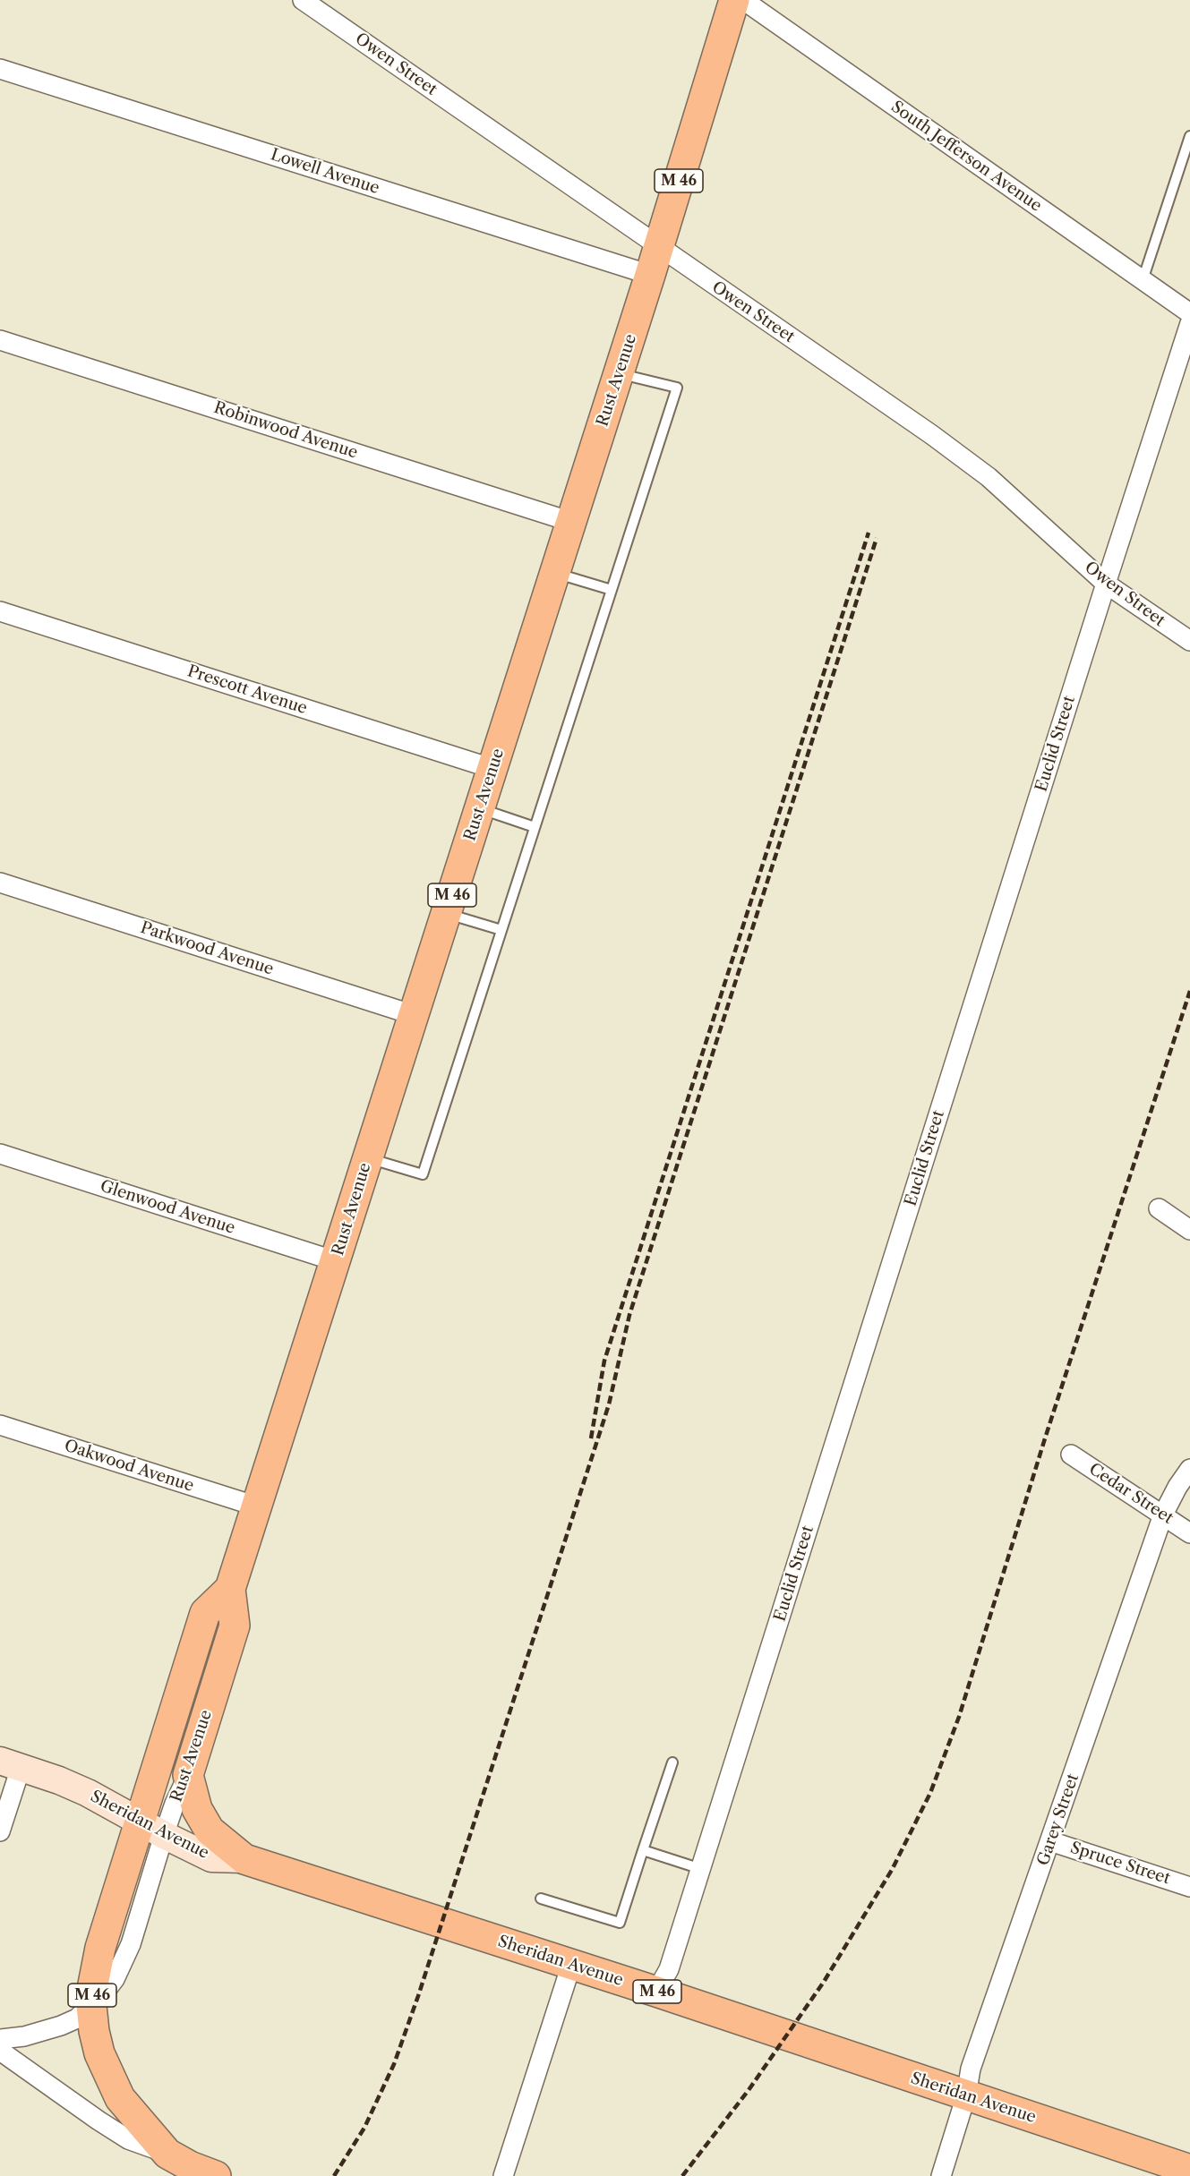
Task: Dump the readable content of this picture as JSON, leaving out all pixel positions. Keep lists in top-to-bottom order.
{
  "streets": {
    "highway": ["M 46", "Rust Avenue", "Sheridan Avenue"],
    "street": [
      "Owen Street",
      "South Jefferson Avenue",
      "Lowell Avenue",
      "Robinwood Avenue",
      "Prescott Avenue",
      "Euclid Street",
      "Parkwood Avenue",
      "Glenwood Avenue",
      "Oakwood Avenue",
      "Cedar Street",
      "Garey Street",
      "Spruce Street"
    ]
  },
  "crossings": [
    ["Owen Street", "Rust Avenue"],
    ["Owen Street", "Euclid Street"],
    ["Lowell Avenue", "Rust Avenue"],
    ["M 46", "Rust Avenue"],
    ["M 46", "Sheridan Avenue"],
    ["Rust Avenue", "Robinwood Avenue"],
    ["Rust Avenue", "Prescott Avenue"],
    ["Rust Avenue", "Parkwood Avenue"],
    ["Rust Avenue", "Glenwood Avenue"],
    ["Rust Avenue", "Oakwood Avenue"],
    ["Rust Avenue", "Sheridan Avenue"],
    ["Euclid Street", "Sheridan Avenue"],
    ["Cedar Street", "Garey Street"],
    ["Garey Street", "Sheridan Avenue"],
    ["Garey Street", "Spruce Street"]
  ]
}
